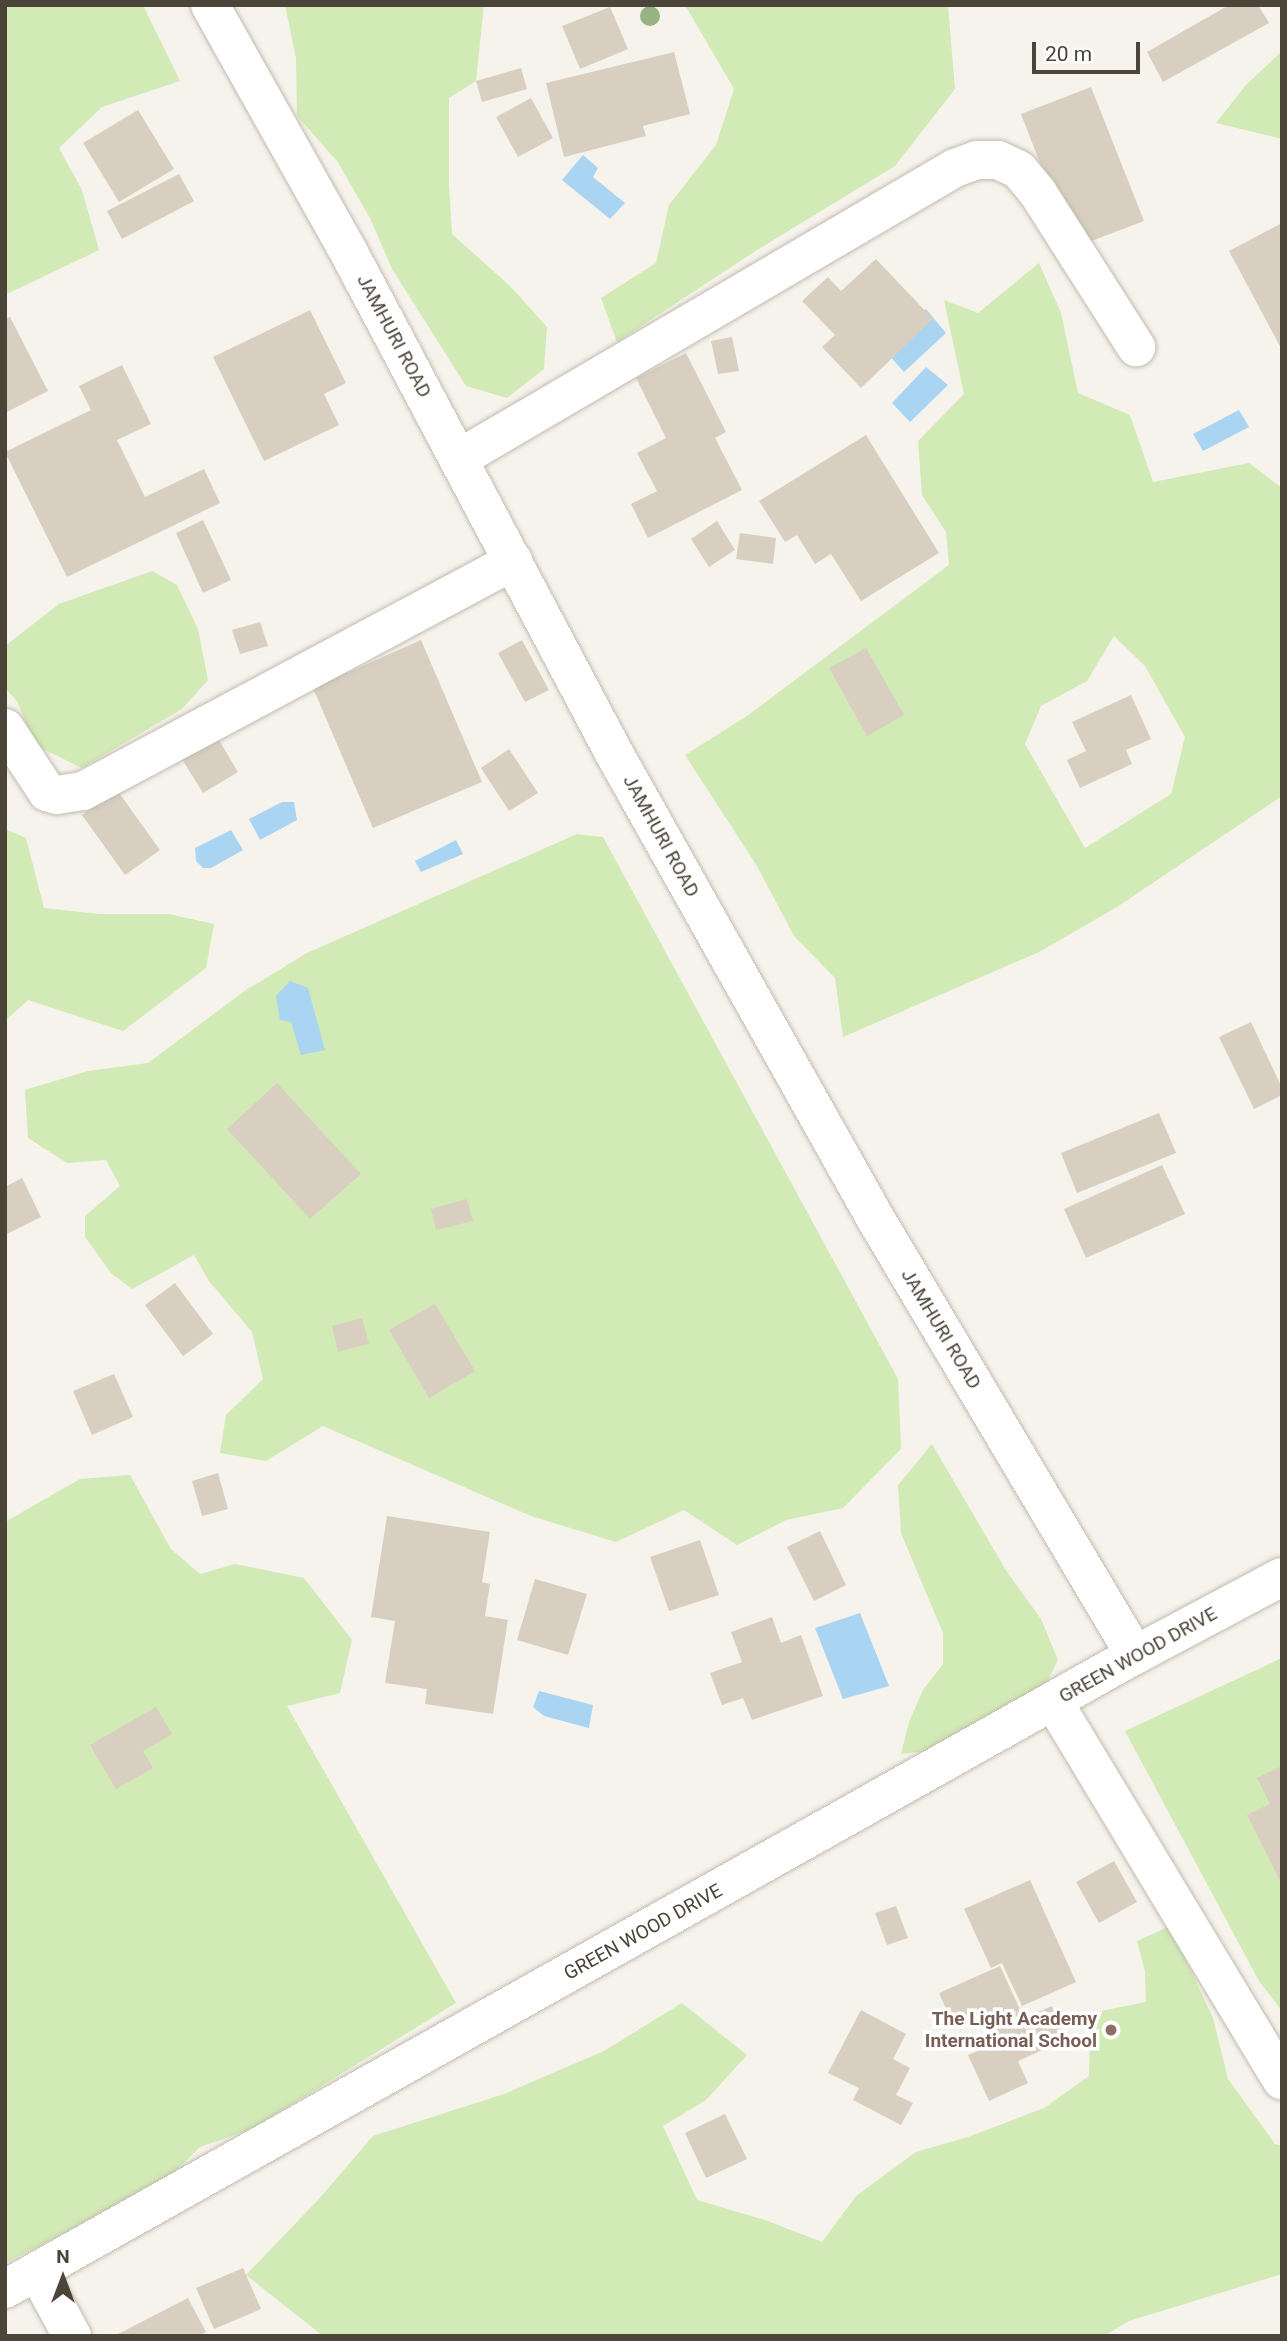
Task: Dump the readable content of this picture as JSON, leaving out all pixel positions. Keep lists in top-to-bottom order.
{
  "streets": {
    "street": ["JAMHURI ROAD", "GREEN WOOD DRIVE"]
  },
  "crossings": [
    ["JAMHURI ROAD", "GREEN WOOD DRIVE"]
  ],
  "places": ["The Light Academy International School"],
  "scale_bar": "20 m",
  "north": "top"
}
